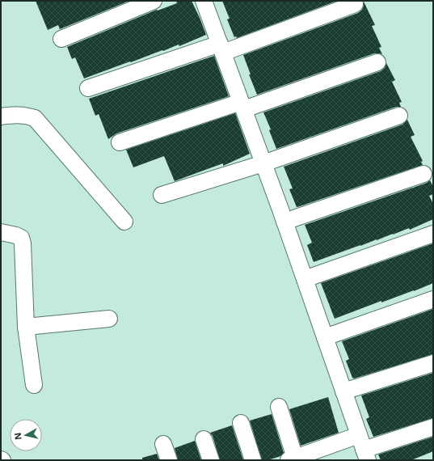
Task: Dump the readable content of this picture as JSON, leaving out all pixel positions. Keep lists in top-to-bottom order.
{
  "north": "left"
}
